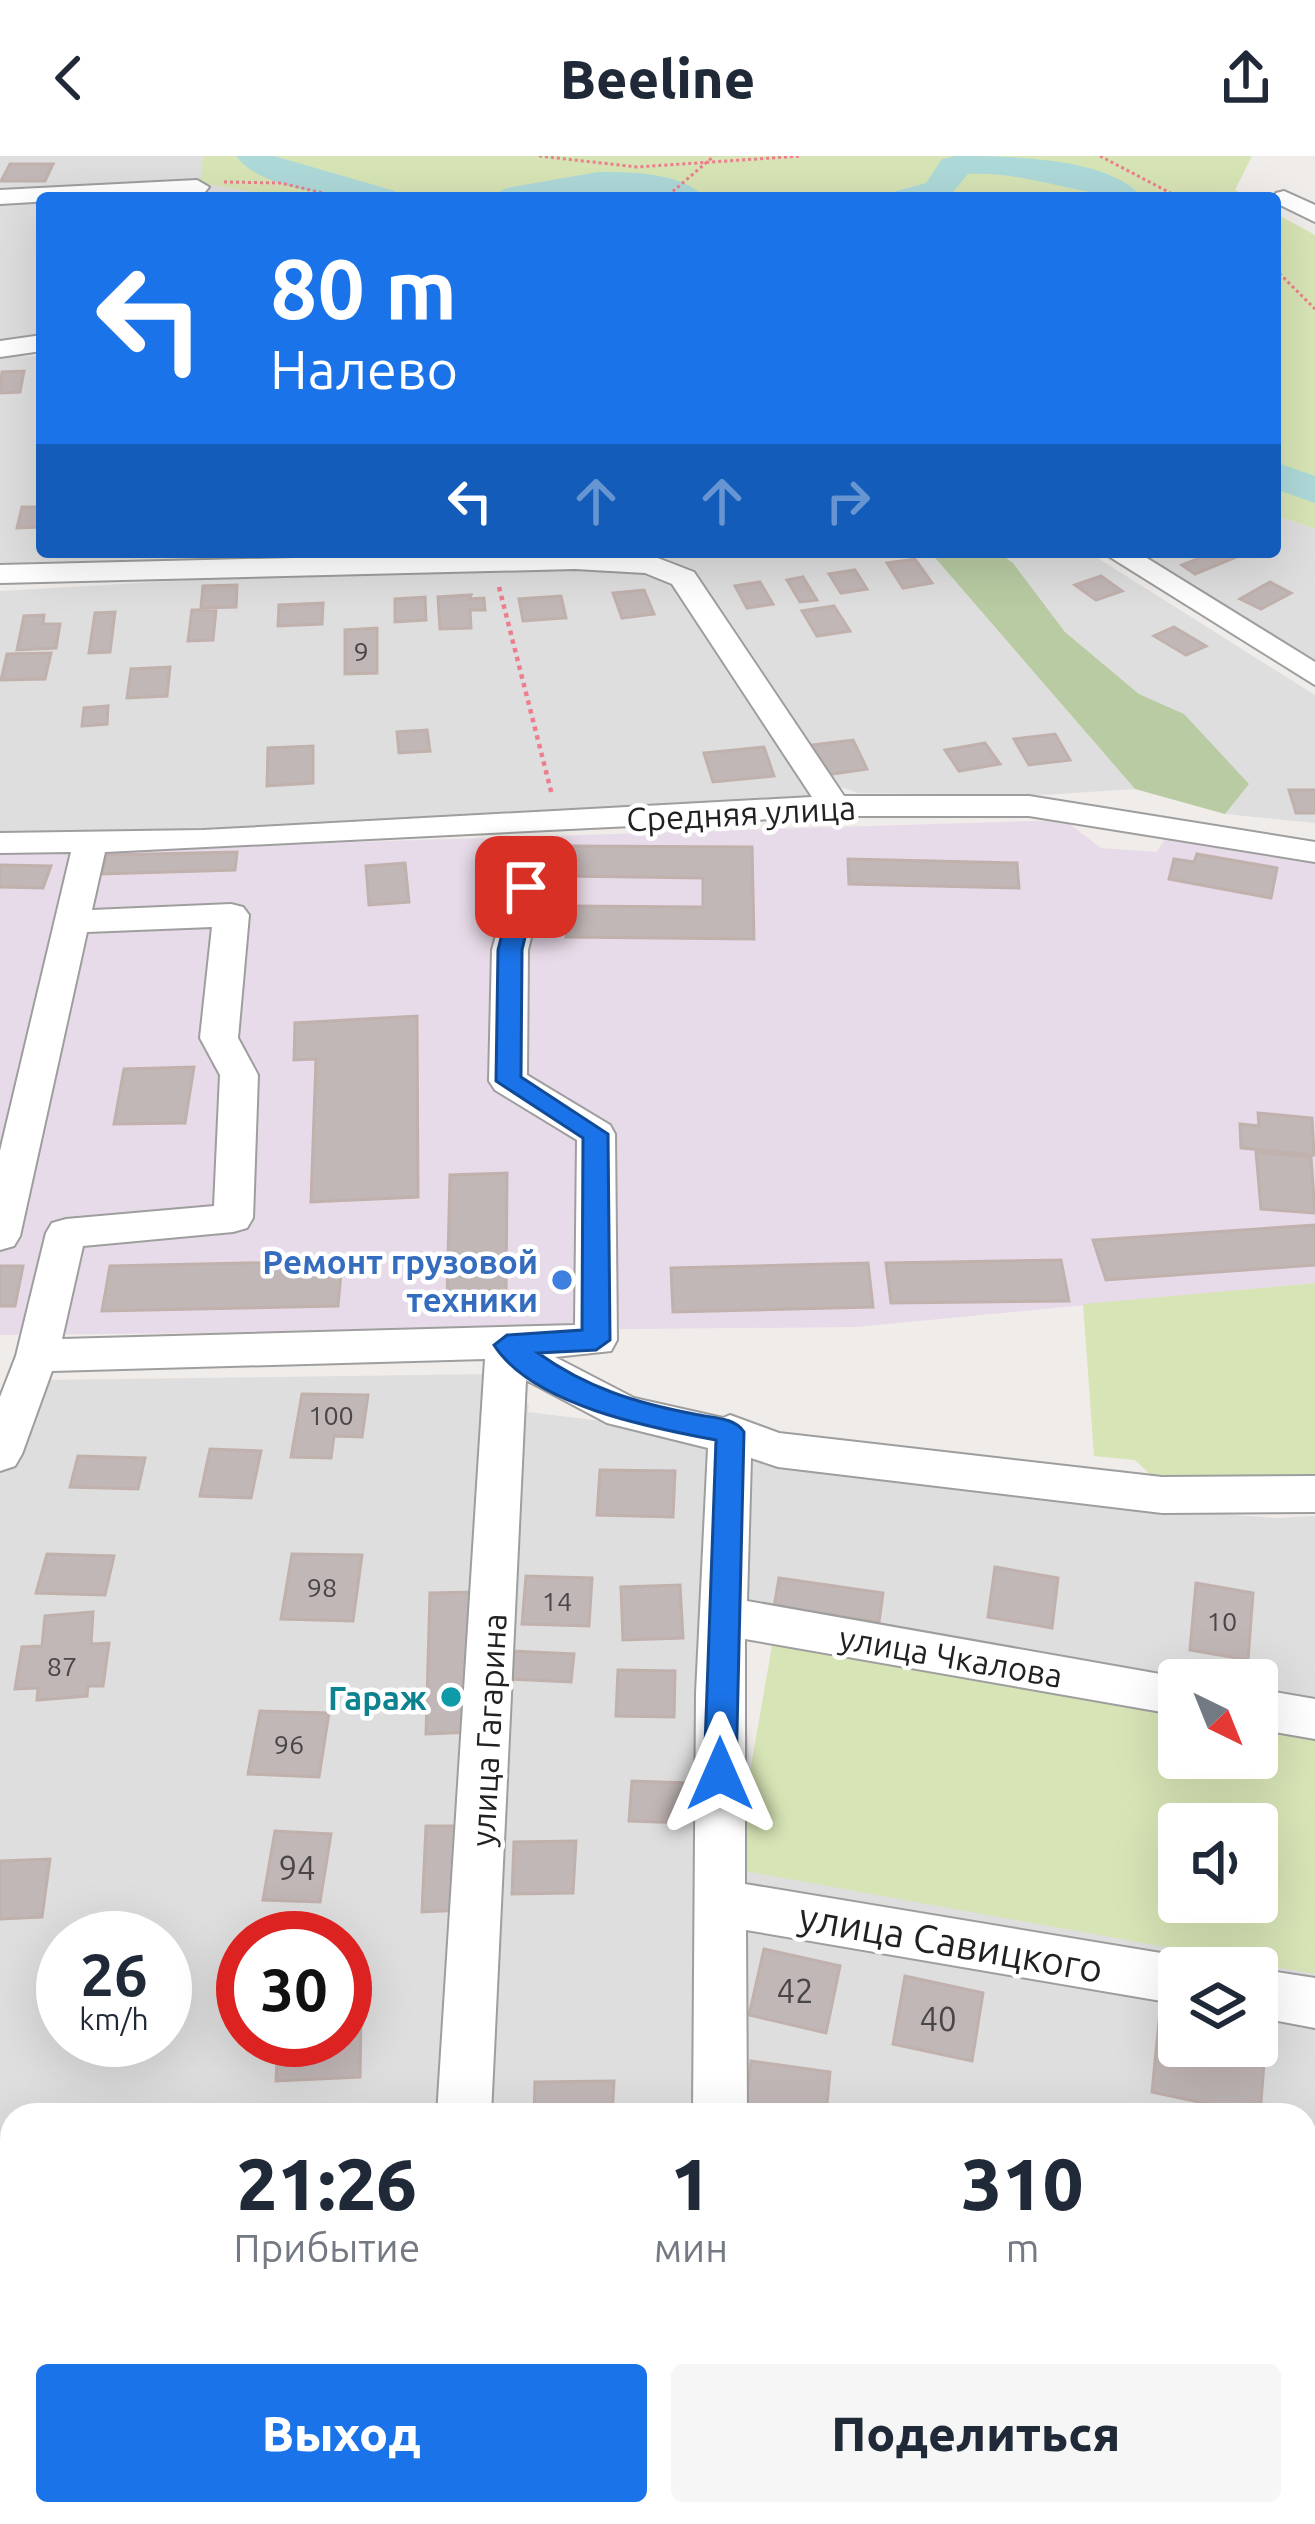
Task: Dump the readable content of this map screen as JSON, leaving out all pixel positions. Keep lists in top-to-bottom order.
{
  "streets": {
    "street": [
      "Средняя улица",
      "улица Чкалова",
      "улица Гагарина",
      "улица Савицкого"
    ]
  },
  "places": ["Ремонт грузовой техники", "Гараж"],
  "house_numbers": [
    "9",
    "100",
    "98",
    "14",
    "10",
    "87",
    "96",
    "94",
    "42",
    "40"
  ],
  "north": "bottom right",
  "page": {
    "header": "Beeline",
    "turn": ["80 m", "Налево"],
    "speed": "26 km/h",
    "limit": "30",
    "eta": [
      "21:26",
      "Прибытие",
      "1",
      "мин",
      "310",
      "m"
    ],
    "buttons": ["Выход", "Поделиться"]
  }
}
